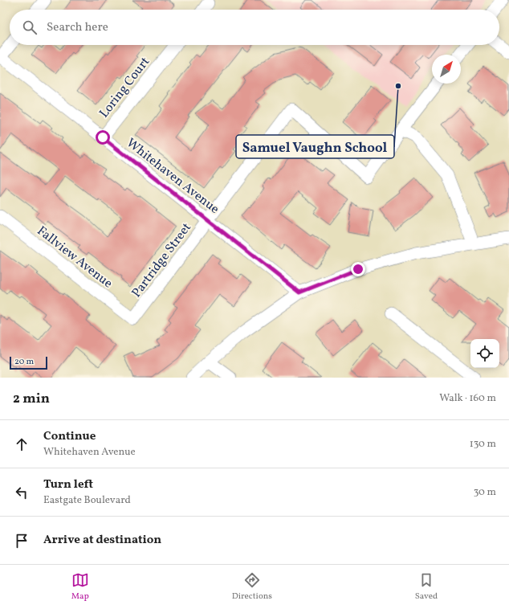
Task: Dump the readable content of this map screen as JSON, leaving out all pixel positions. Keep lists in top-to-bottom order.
{
  "streets": {
    "street": [
      "Loring Court",
      "Whitehaven Avenue",
      "Fallview Avenue",
      "Partridge Street"
    ]
  },
  "crossings": [
    ["Loring Court", "Whitehaven Avenue"],
    ["Whitehaven Avenue", "Partridge Street"],
    ["Fallview Avenue", "Partridge Street"]
  ],
  "places": ["Samuel Vaughn School"],
  "scale_bar": "20 m",
  "north": "top right",
  "page": {
    "search": "Search here",
    "scale": "20 m",
    "heading": ["2 min", "Walk · 160 m"],
    "list": [
      ["Continue", "Whitehaven Avenue", "130 m"],
      ["Turn left", "Eastgate Boulevard", "30 m"],
      "Arrive at destination"
    ],
    "nav": ["Map", "Directions", "Saved"]
  }
}
